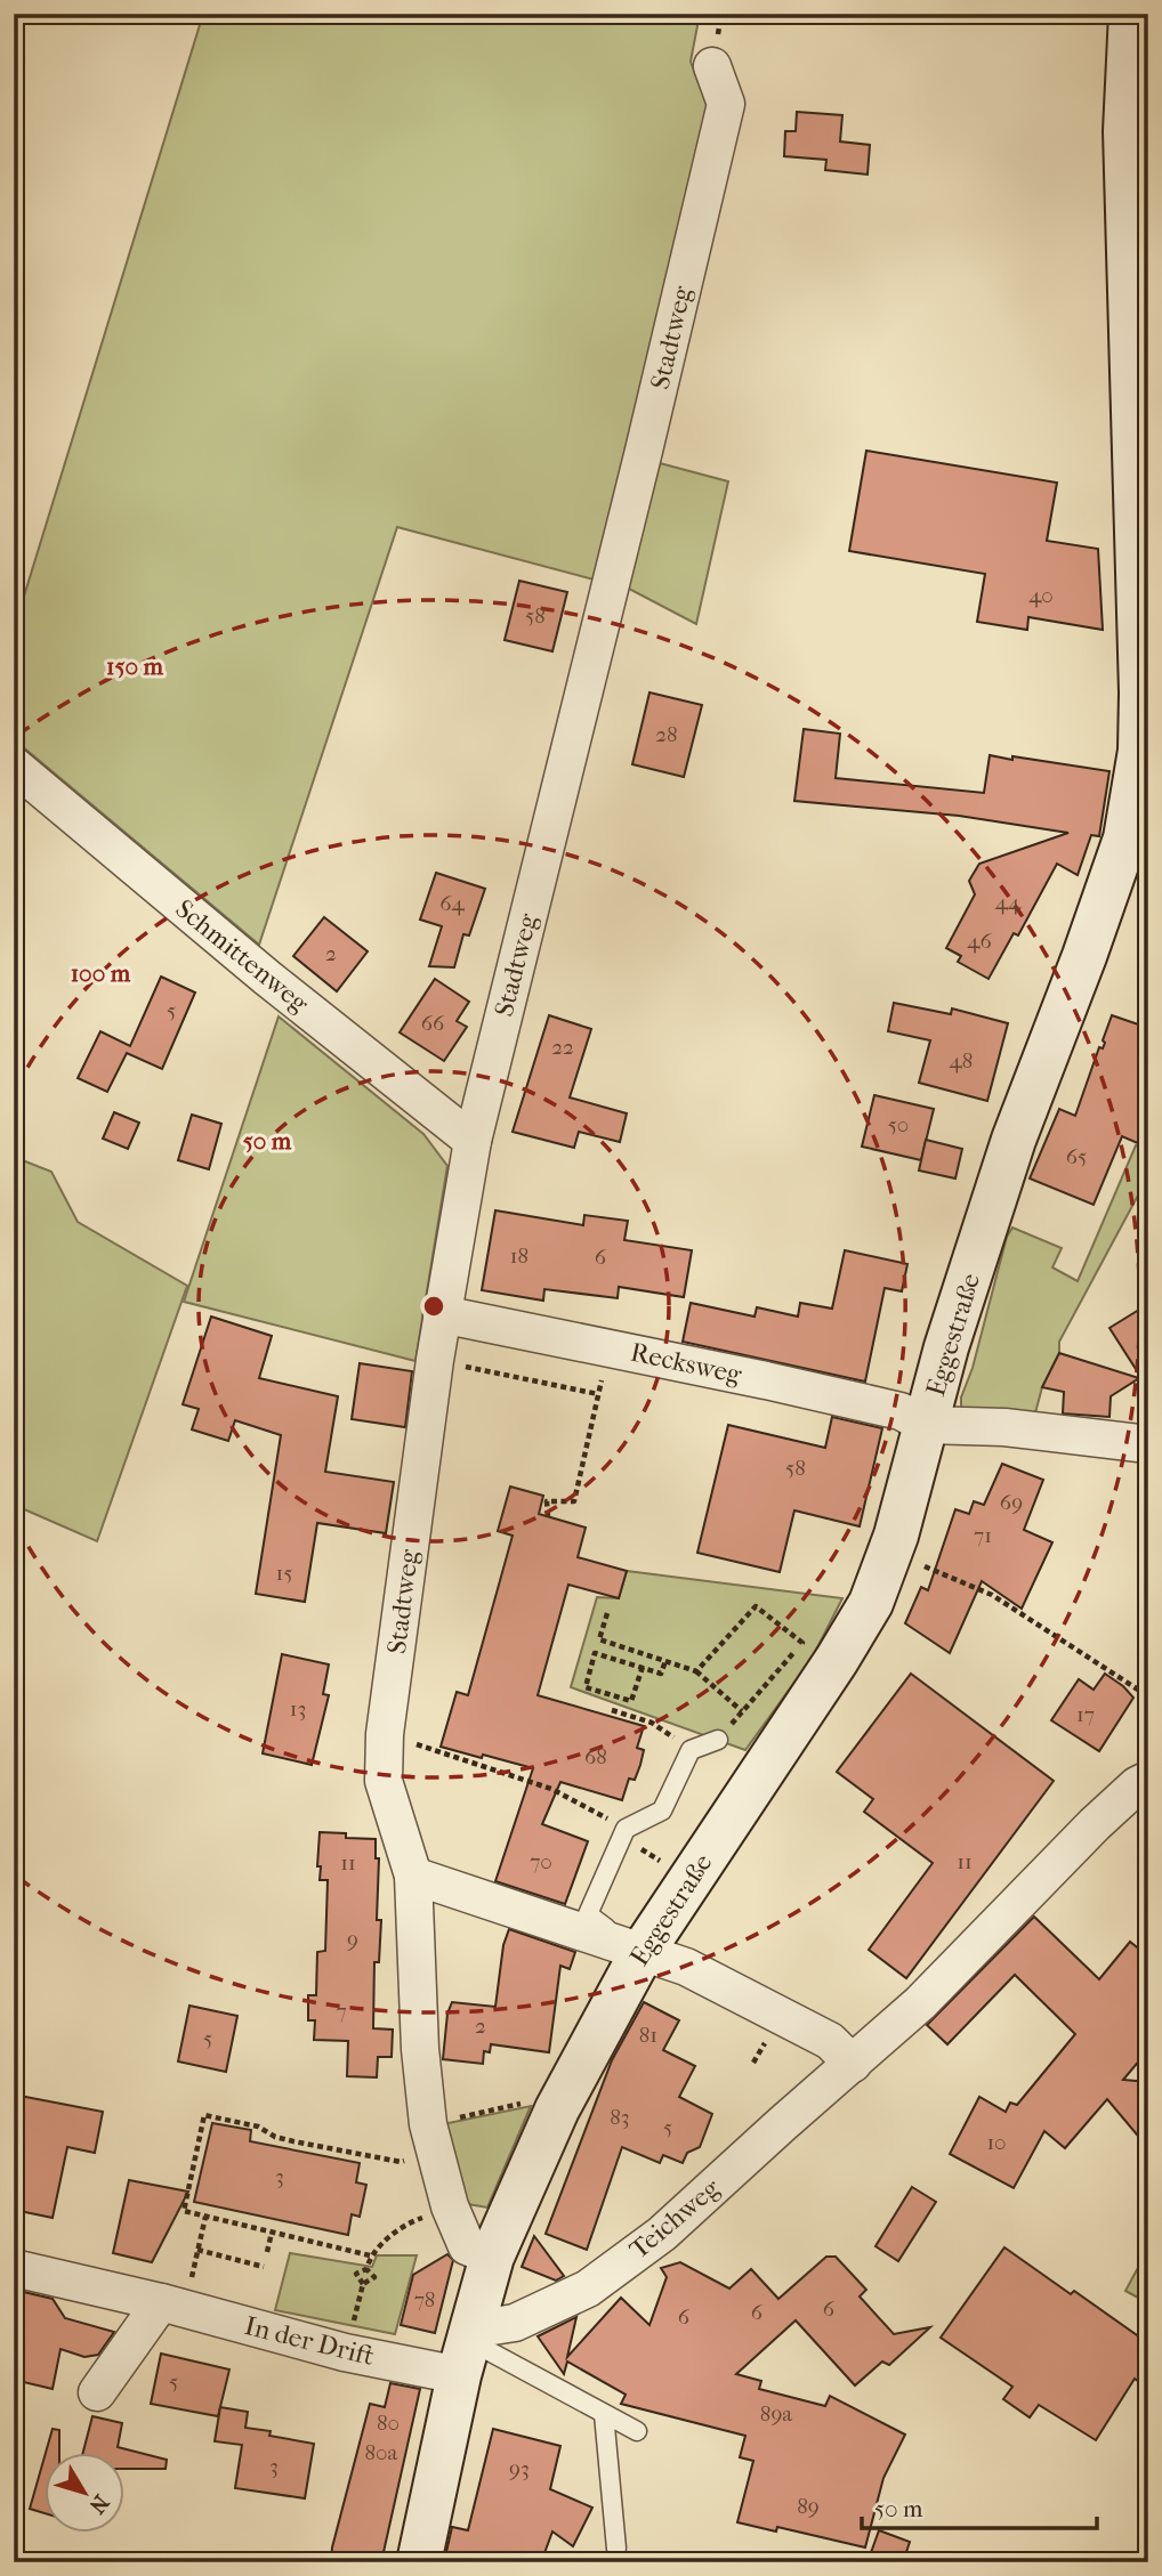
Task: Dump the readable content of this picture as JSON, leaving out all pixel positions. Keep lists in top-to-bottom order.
{
  "streets": {
    "main road": ["Eggestraße"],
    "street": [
      "Stadtweg",
      "Schmittenweg",
      "Recksweg",
      "Teichweg",
      "In der Drift"
    ]
  },
  "crossings": [
    ["Stadtweg", "Schmittenweg"],
    ["Stadtweg", "Eggestraße"],
    ["Stadtweg", "Recksweg"],
    ["Eggestraße", "Recksweg"],
    ["Eggestraße", "Teichweg"],
    ["Eggestraße", "In der Drift"],
    ["Teichweg", "In der Drift"]
  ],
  "house_numbers": [
    "40",
    "58",
    "28",
    "44",
    "64",
    "46",
    "2",
    "5",
    "66",
    "22",
    "48",
    "50",
    "65",
    "18",
    "6",
    "58",
    "69",
    "71",
    "15",
    "13",
    "17",
    "68",
    "70",
    "11",
    "11",
    "9",
    "7",
    "2",
    "81",
    "5",
    "83",
    "5",
    "10",
    "3",
    "78",
    "6",
    "6",
    "6",
    "5",
    "89a",
    "80",
    "80a",
    "3",
    "93",
    "89"
  ],
  "scale_bar": "50 m",
  "north": "bottom right",
  "rings": ["150 m", "100 m", "50 m"]
}
